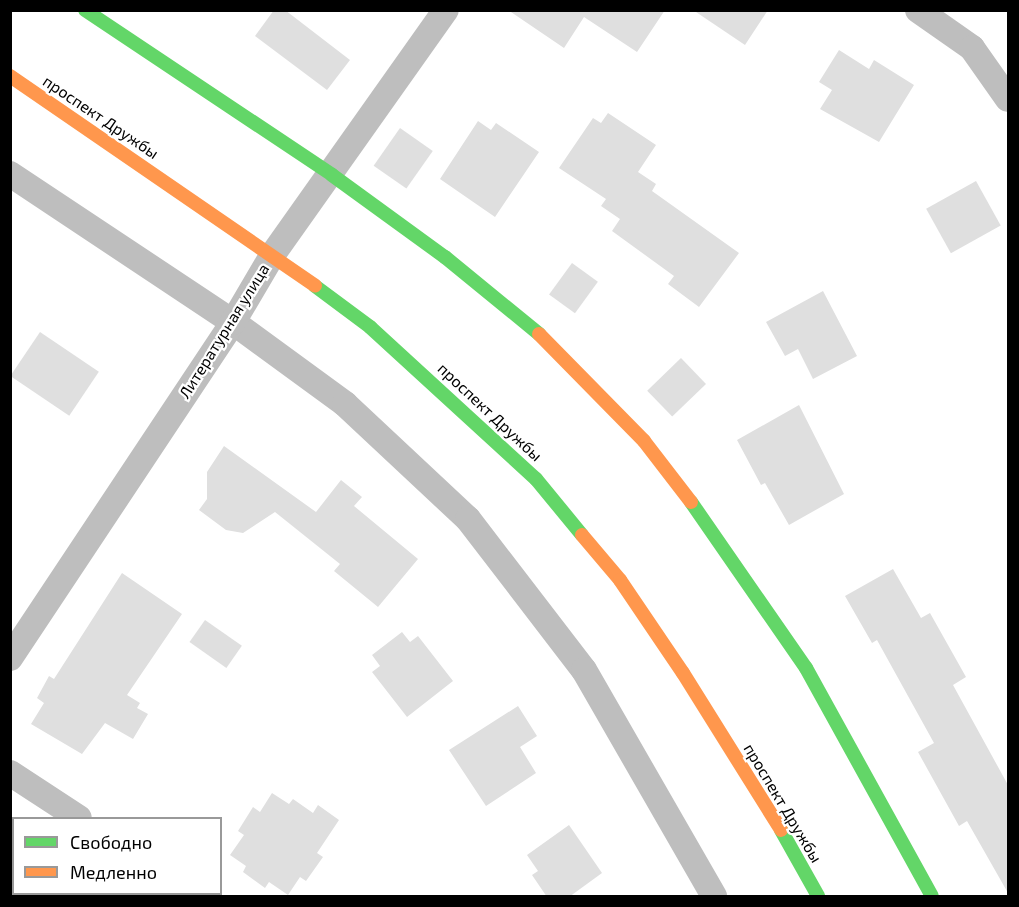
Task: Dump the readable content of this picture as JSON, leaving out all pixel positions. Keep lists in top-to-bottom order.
{
  "streets": {
    "street": ["проспект Дружбы", "Литературная улица"]
  },
  "crossings": [
    ["проспект Дружбы", "Литературная улица"]
  ],
  "legend": ["Свободно", "Медленно"]
}
